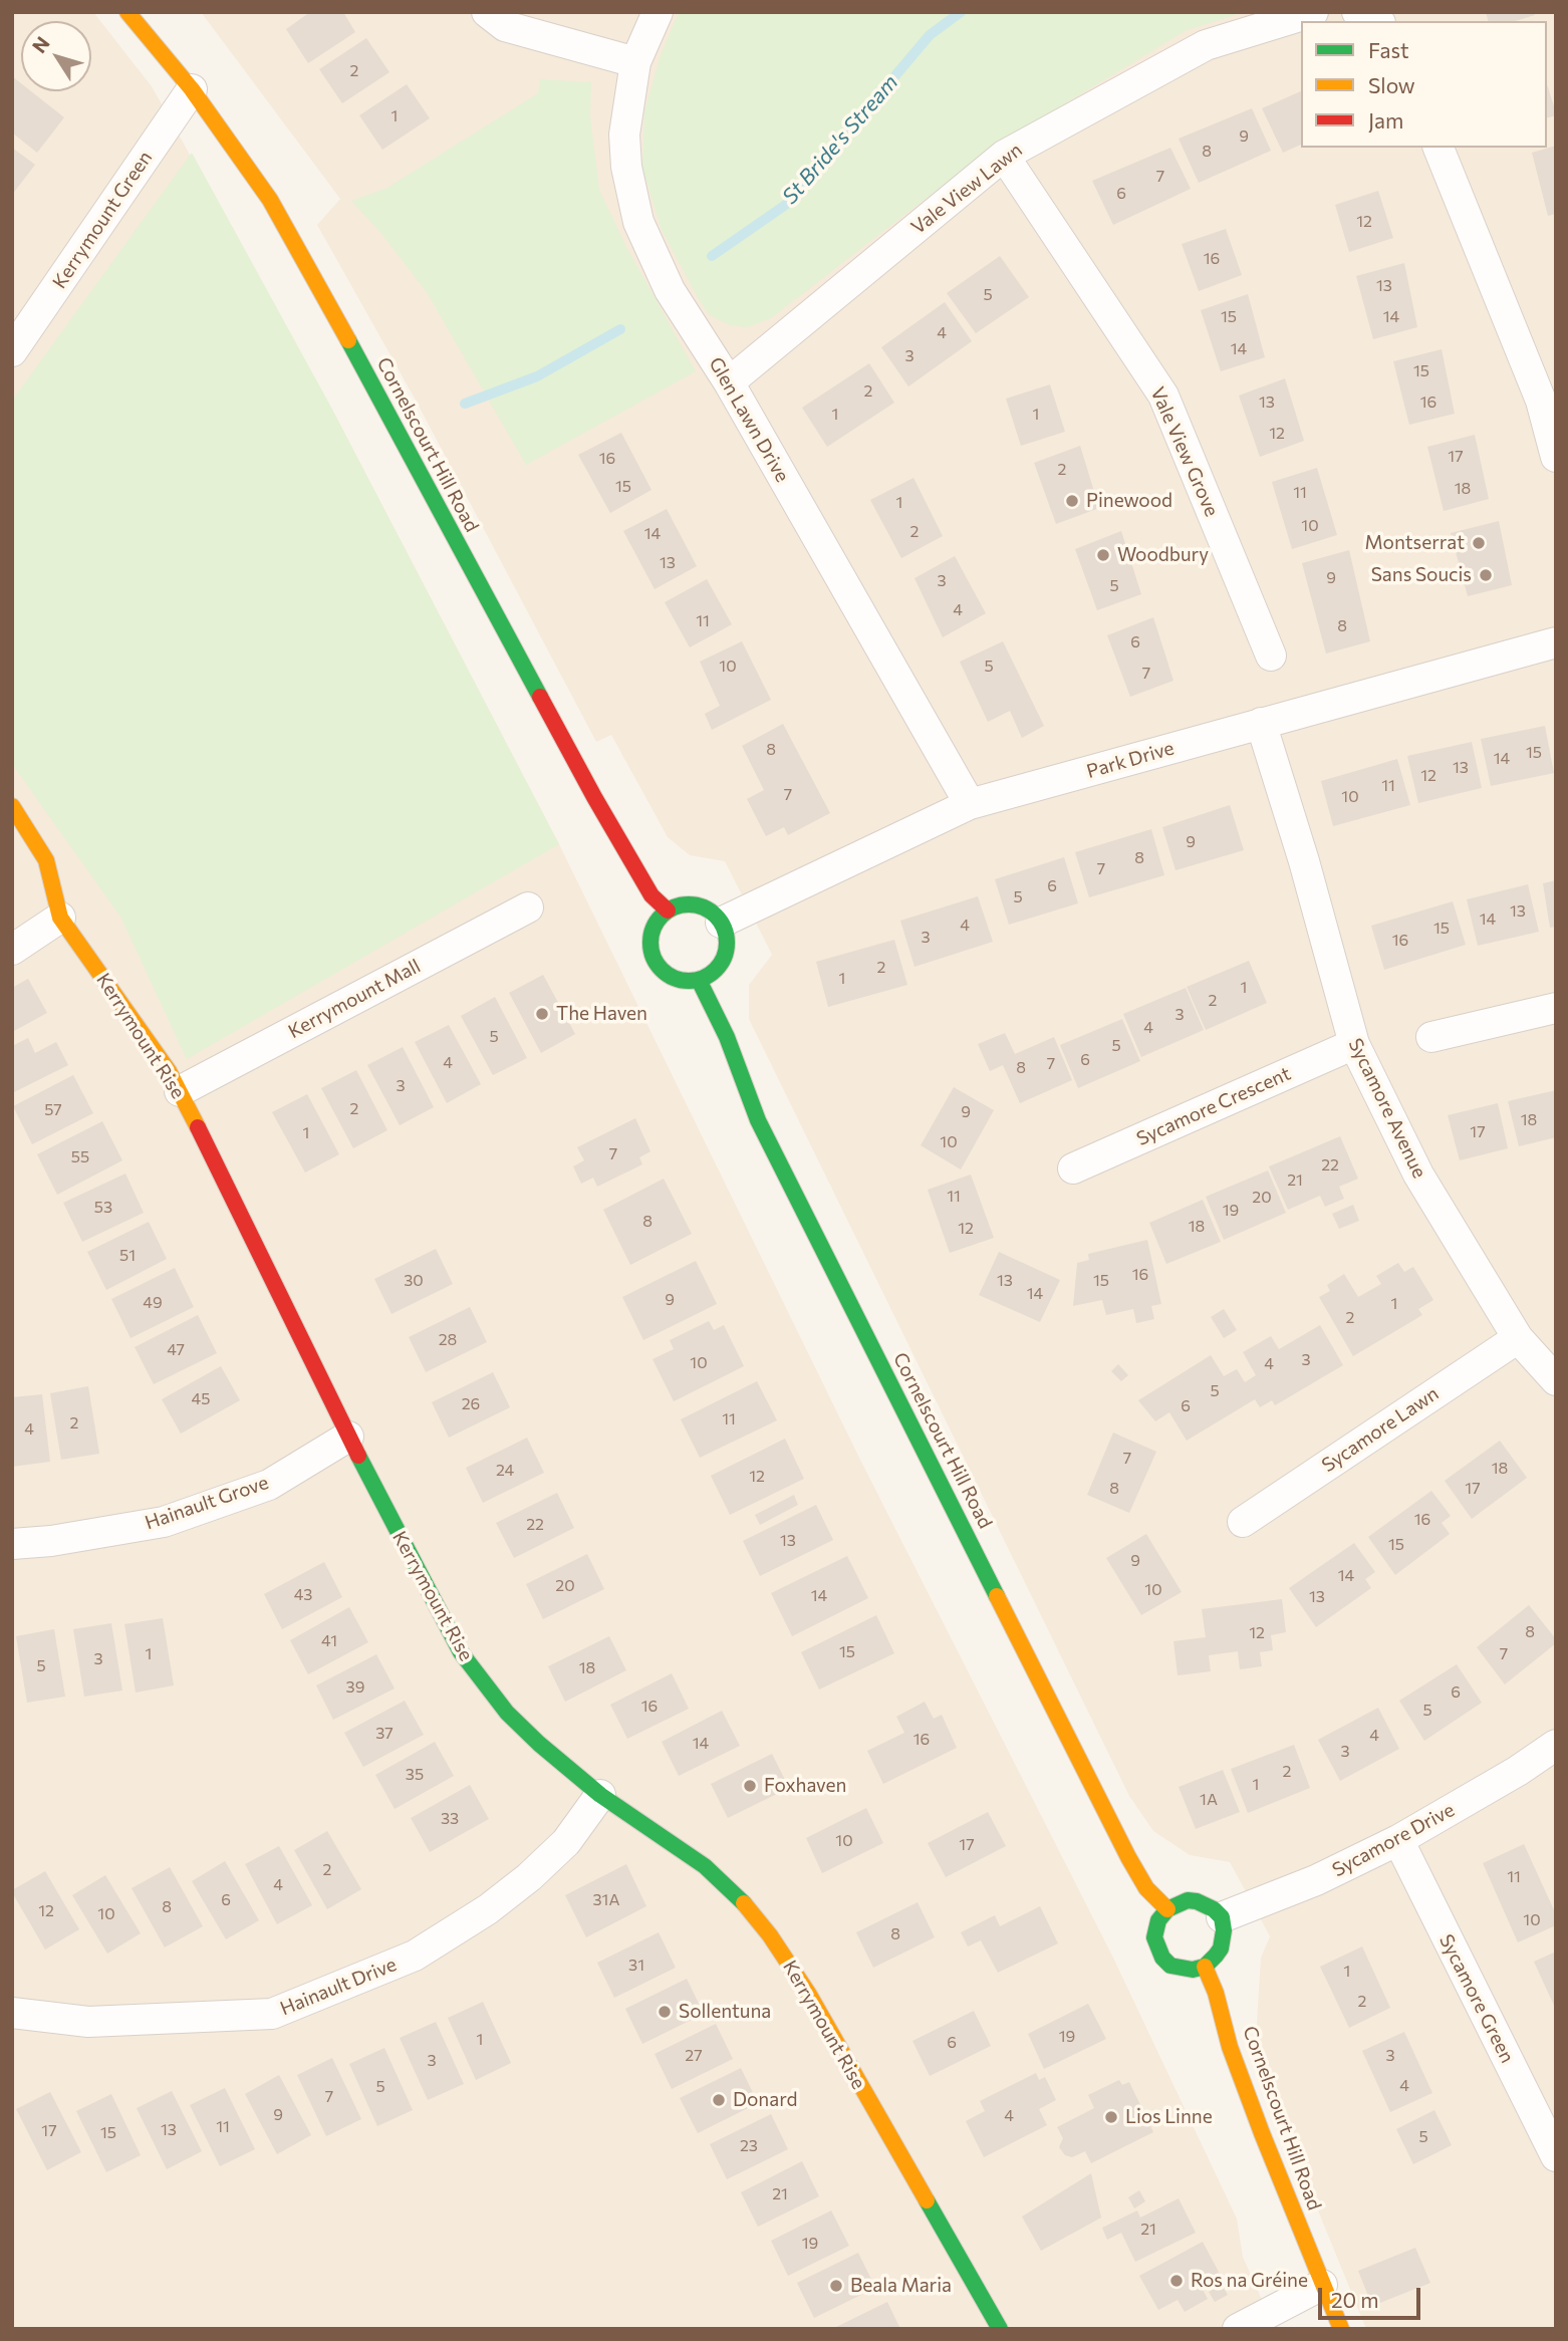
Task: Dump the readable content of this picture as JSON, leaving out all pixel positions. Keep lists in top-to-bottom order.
{
  "streets": {
    "main road": ["Cornelscourt Hill Road", "Kerrymount Rise"],
    "street": [
      "Vale View Lawn",
      "Kerrymount Green",
      "Glen Lawn Drive",
      "Vale View Grove",
      "Park Drive",
      "Kerrymount Mall",
      "Sycamore Crescent",
      "Sycamore Avenue",
      "Sycamore Lawn",
      "Hainault Grove",
      "Sycamore Drive",
      "Hainault Drive",
      "Sycamore Green"
    ]
  },
  "crossings": [
    ["Vale View Lawn", "Glen Lawn Drive"],
    ["Vale View Lawn", "Vale View Grove"],
    ["Kerrymount Green", "Cornelscourt Hill Road"],
    ["Glen Lawn Drive", "Park Drive"],
    ["Cornelscourt Hill Road", "Park Drive"],
    ["Cornelscourt Hill Road", "Sycamore Drive"],
    ["Park Drive", "Sycamore Avenue"],
    ["Kerrymount Mall", "Kerrymount Rise"],
    ["Kerrymount Rise", "Hainault Grove"],
    ["Kerrymount Rise", "Hainault Drive"],
    ["Sycamore Crescent", "Sycamore Avenue"],
    ["Sycamore Avenue", "Sycamore Lawn"],
    ["Sycamore Drive", "Sycamore Green"]
  ],
  "water": ["St Bride's Stream"],
  "places": [
    "Pinewood",
    "Montserrat",
    "Woodbury",
    "Sans Soucis",
    "The Haven",
    "Foxhaven",
    "Sollentuna",
    "Donard",
    "Lios Linne",
    "Ros na Gréine",
    "Beala Maria"
  ],
  "house_numbers": [
    "2",
    "1",
    "9",
    "8",
    "7",
    "6",
    "12",
    "16",
    "13",
    "5",
    "15",
    "14",
    "4",
    "14",
    "3",
    "15",
    "2",
    "13",
    "16",
    "1",
    "1",
    "12",
    "17",
    "16",
    "2",
    "15",
    "18",
    "11",
    "1",
    "10",
    "2",
    "14",
    "13",
    "9",
    "3",
    "5",
    "4",
    "11",
    "8",
    "6",
    "10",
    "5",
    "7",
    "8",
    "15",
    "14",
    "13",
    "12",
    "11",
    "7",
    "10",
    "9",
    "8",
    "7",
    "6",
    "5",
    "13",
    "14",
    "4",
    "15",
    "3",
    "16",
    "2",
    "1",
    "1",
    "2",
    "3",
    "4",
    "5",
    "5",
    "6",
    "4",
    "7",
    "8",
    "3",
    "2",
    "57",
    "9",
    "18",
    "17",
    "1",
    "10",
    "7",
    "55",
    "22",
    "21",
    "11",
    "20",
    "53",
    "19",
    "8",
    "18",
    "12",
    "51",
    "16",
    "30",
    "13",
    "15",
    "14",
    "9",
    "49",
    "1",
    "2",
    "28",
    "47",
    "3",
    "10",
    "4",
    "5",
    "45",
    "26",
    "6",
    "11",
    "2",
    "4",
    "7",
    "18",
    "24",
    "12",
    "8",
    "17",
    "16",
    "22",
    "13",
    "15",
    "9",
    "14",
    "20",
    "10",
    "43",
    "14",
    "13",
    "8",
    "12",
    "41",
    "15",
    "1",
    "7",
    "3",
    "5",
    "18",
    "39",
    "6",
    "16",
    "5",
    "37",
    "4",
    "16",
    "14",
    "3",
    "2",
    "35",
    "1",
    "1A",
    "33",
    "10",
    "17",
    "2",
    "11",
    "4",
    "6",
    "31A",
    "8",
    "12",
    "10",
    "10",
    "8",
    "31",
    "1",
    "2",
    "19",
    "1",
    "6",
    "27",
    "3",
    "3",
    "4",
    "5",
    "7",
    "9",
    "4",
    "11",
    "13",
    "17",
    "15",
    "5",
    "23",
    "21",
    "21",
    "19"
  ],
  "legend": ["Fast", "Slow", "Jam"],
  "scale_bar": "20 m",
  "north": "top left"
}
